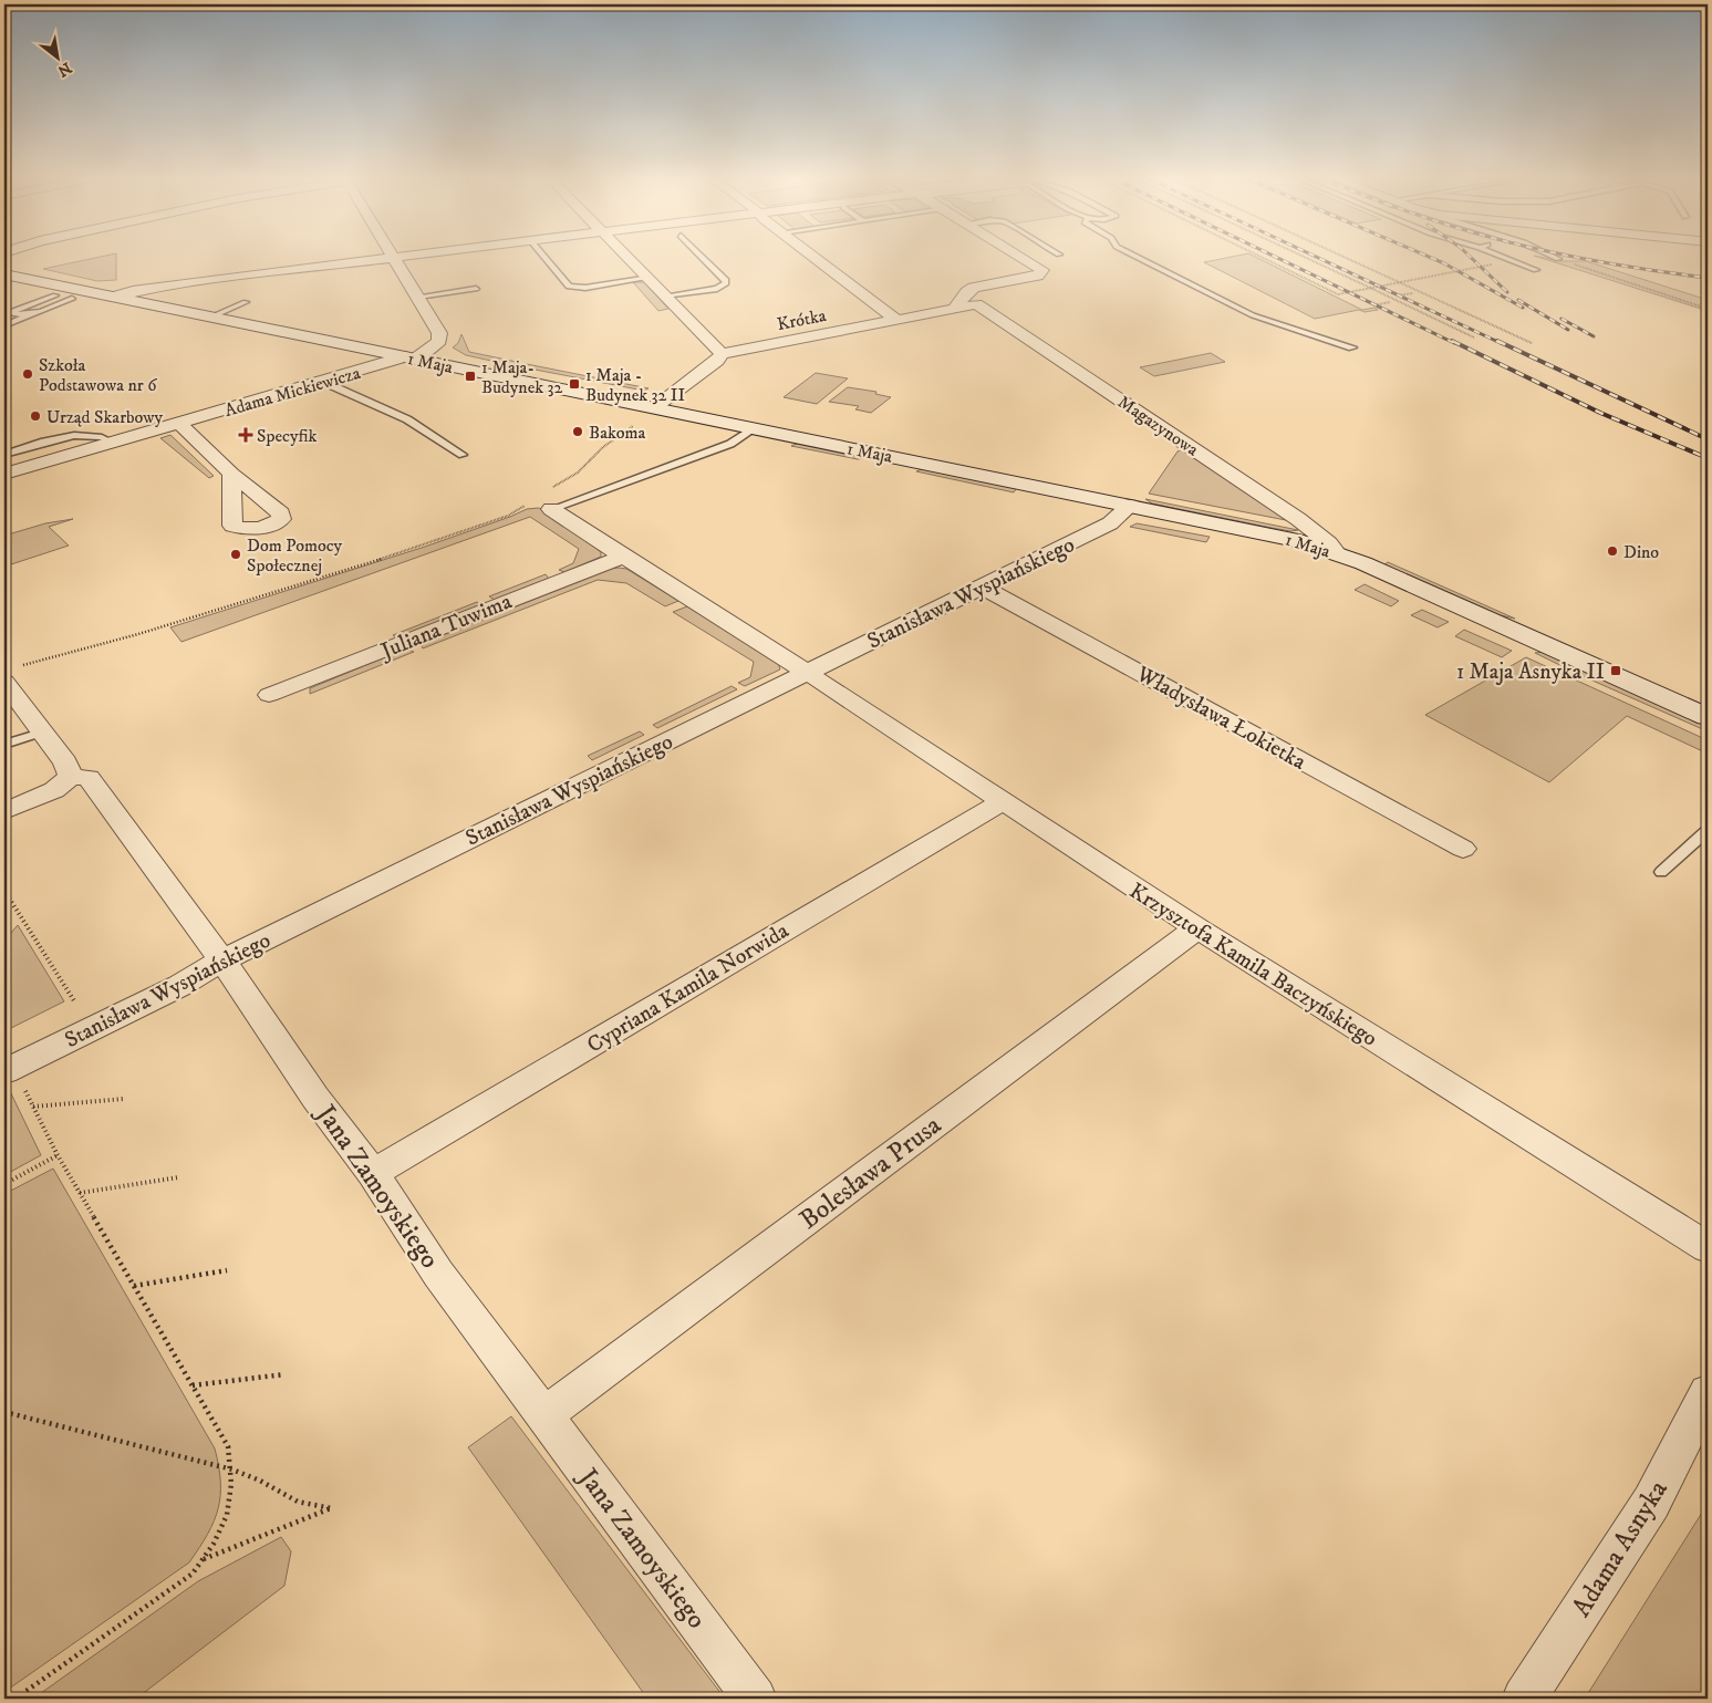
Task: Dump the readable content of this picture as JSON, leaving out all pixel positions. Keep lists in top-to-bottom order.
{
  "streets": {
    "street": [
      "Krótka",
      "1 Maja",
      "Adama Mickiewicza",
      "Magazynowa",
      "Stanisława Wyspiańskiego",
      "Juliana Tuwima",
      "Władysława Łokietka",
      "Krzysztofa Kamila Baczyńskiego",
      "Cypriana Kamila Norwida",
      "Bolesława Prusa",
      "Jana Zamoyskiego",
      "Adama Asnyka"
    ]
  },
  "crossings": [
    ["Krótka", "Magazynowa"],
    ["1 Maja", "Adama Mickiewicza"],
    ["1 Maja", "Magazynowa"],
    ["1 Maja", "Stanisława Wyspiańskiego"],
    ["Stanisława Wyspiańskiego", "Władysława Łokietka"],
    ["Stanisława Wyspiańskiego", "Krzysztofa Kamila Baczyńskiego"],
    ["Stanisława Wyspiańskiego", "Jana Zamoyskiego"],
    ["Krzysztofa Kamila Baczyńskiego", "Cypriana Kamila Norwida"],
    ["Krzysztofa Kamila Baczyńskiego", "Bolesława Prusa"],
    ["Cypriana Kamila Norwida", "Jana Zamoyskiego"],
    ["Bolesława Prusa", "Jana Zamoyskiego"]
  ],
  "places": {
    "other": [
      "Szkoła Podstawowa nr 6",
      "Urząd Skarbowy",
      "Bakoma",
      "Dino",
      "Dom Pomocy Społecznej"
    ],
    "transit": ["1 Maja- Budynek 32", "1 Maja - Budynek 32 II", "1 Maja Asnyka II"],
    "health": ["Specyfik"]
  },
  "north": "bottom right"
}
